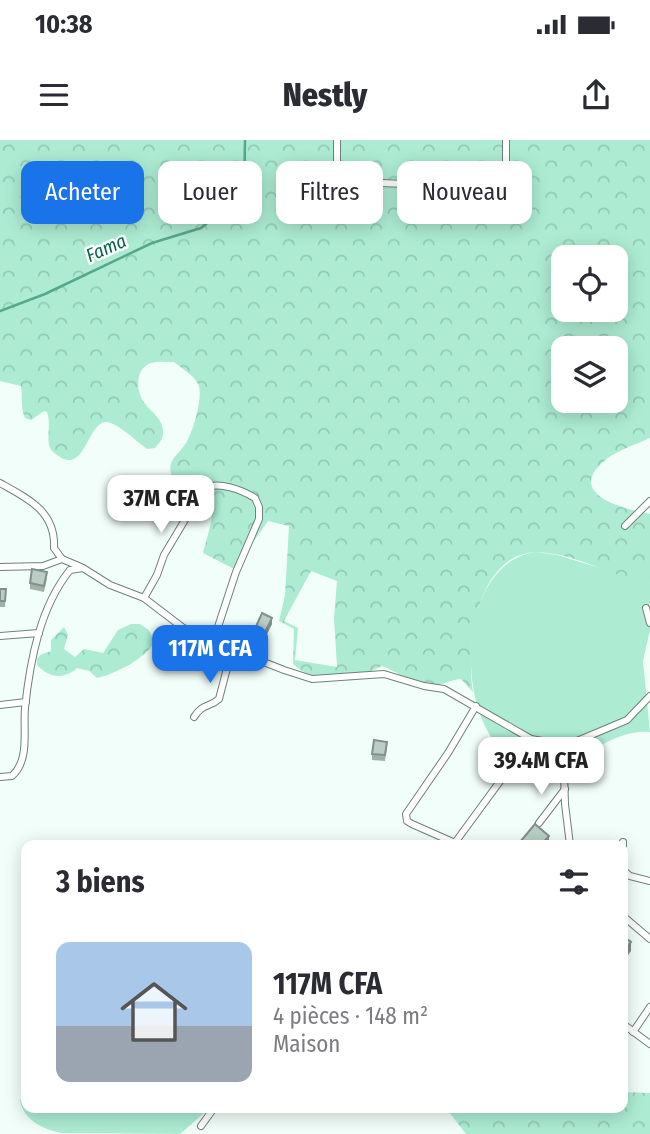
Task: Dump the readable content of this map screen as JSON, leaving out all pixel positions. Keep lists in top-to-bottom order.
{
  "water": ["Fama"],
  "page": {
    "status": "10:38",
    "header": "Nestly",
    "chip": [
      "Acheter",
      "Louer",
      "Filtres",
      "Nouveau"
    ],
    "price": ["37M CFA", "117M CFA", "39.4M CFA"],
    "heading": "3 biens",
    "list": [
      {
        "name": "117M CFA",
        "note": "4 pièces · 148 m² · Maison"
      }
    ]
  }
}
